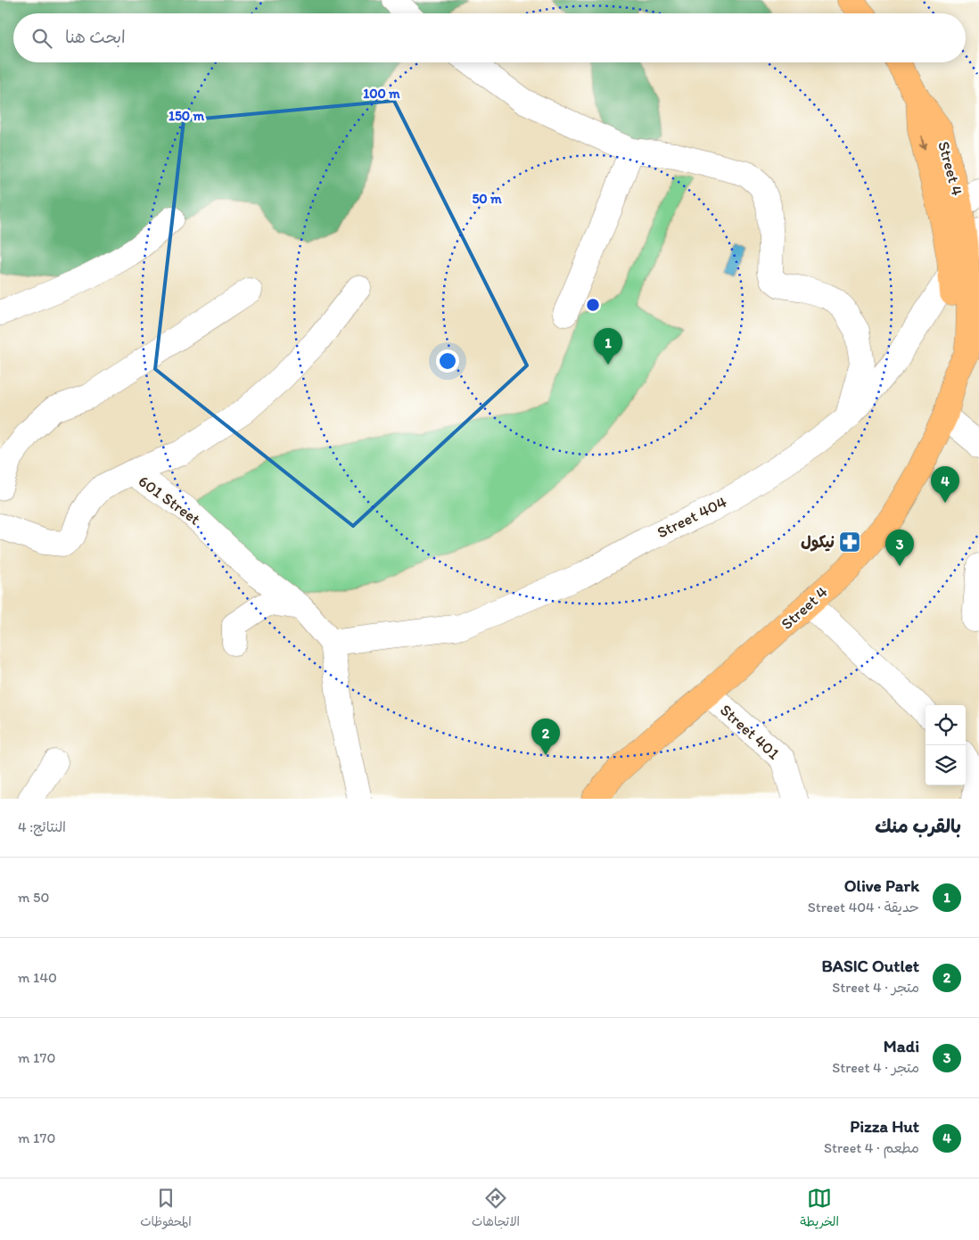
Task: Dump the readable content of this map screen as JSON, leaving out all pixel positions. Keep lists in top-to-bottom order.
{
  "streets": {
    "main road": ["Street 4"],
    "street": ["601 Street", "Street 404", "Street 401"]
  },
  "crossings": [
    ["Street 4", "Street 404"],
    ["Street 4", "Street 401"],
    ["601 Street", "Street 404"]
  ],
  "places": {
    "pharmacy": ["نيكول"]
  },
  "page": {
    "search": "ابحث هنا",
    "pins": [
      "1",
      "4",
      "3",
      "2"
    ],
    "heading": ["بالقرب منك", "النتائج: 4"],
    "list": [
      {
        "mark": "1",
        "name": "Olive Park",
        "note": "حديقة · Street 404",
        "value": "50 m"
      },
      {
        "mark": "2",
        "name": "BASIC Outlet",
        "note": "متجر · Street 4",
        "value": "140 m"
      },
      {
        "mark": "3",
        "name": "Madi",
        "note": "متجر · Street 4",
        "value": "170 m"
      },
      {
        "mark": "4",
        "name": "Pizza Hut",
        "note": "مطعم · Street 4",
        "value": "170 m"
      }
    ],
    "nav": ["الخريطة", "الاتجاهات", "المحفوظات"]
  },
  "rings": ["100 m", "150 m", "50 m"]
}
